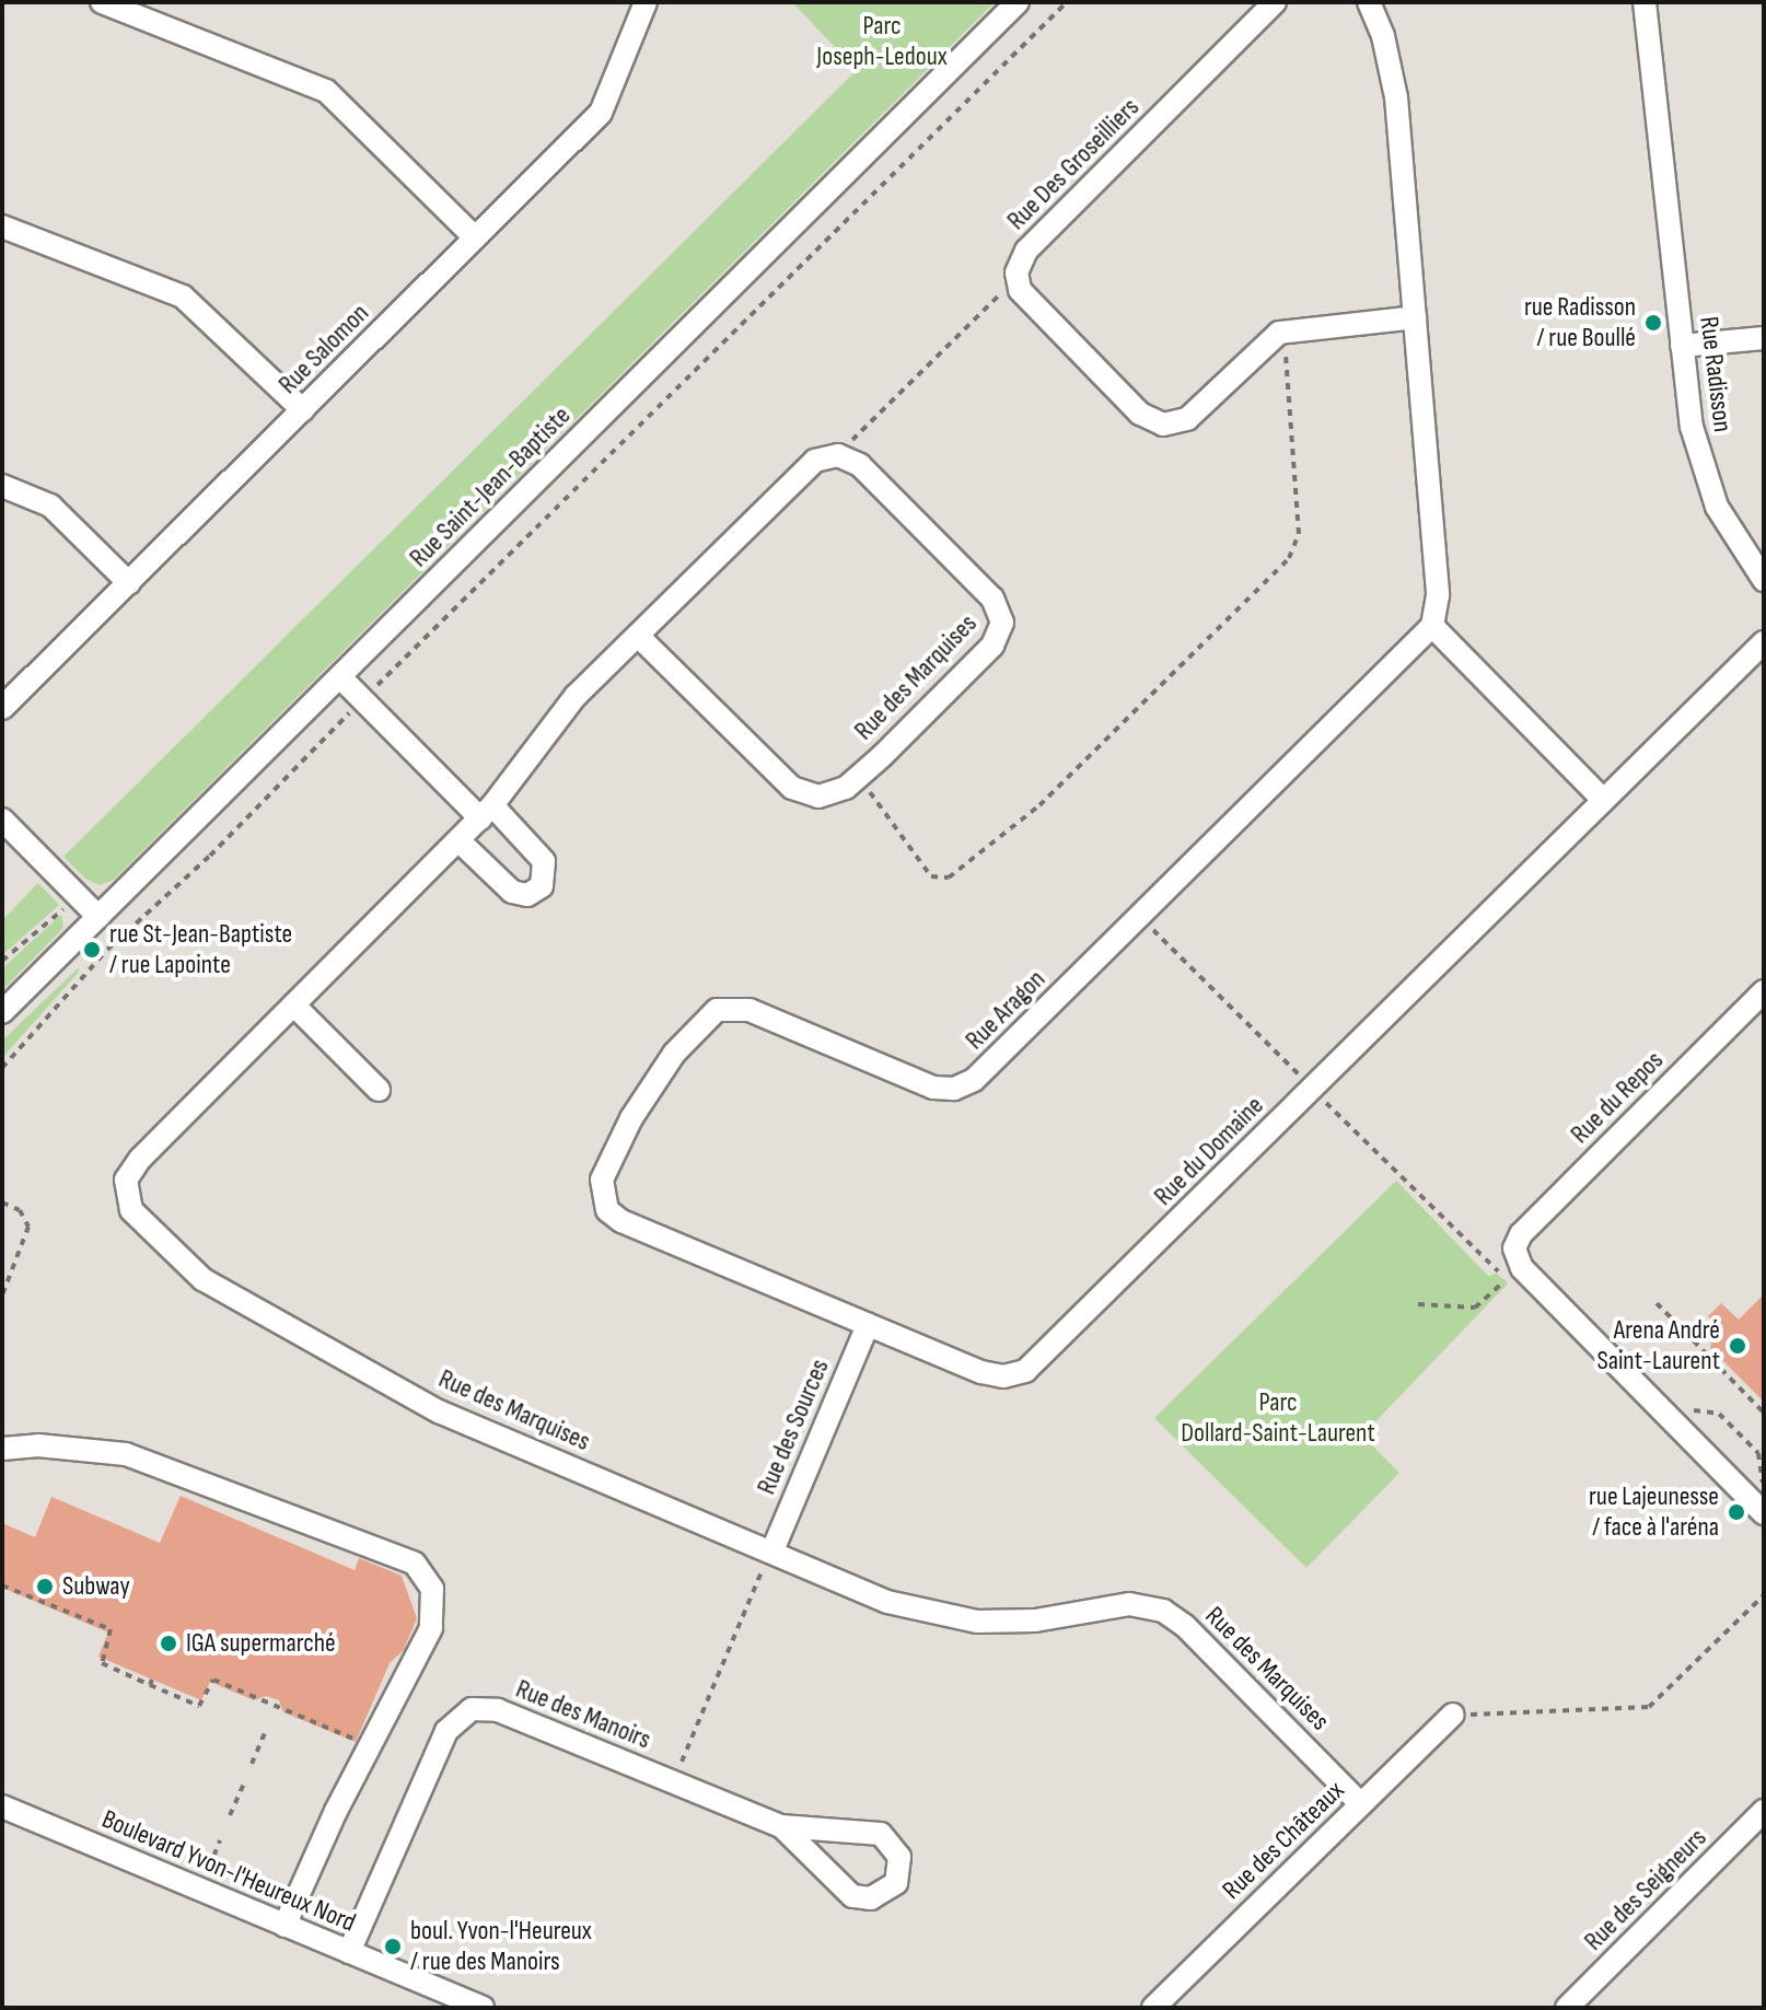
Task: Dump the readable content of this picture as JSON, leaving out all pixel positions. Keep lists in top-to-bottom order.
{
  "streets": {
    "street": [
      "Rue Des Groseilliers",
      "Rue Salomon",
      "Rue Radisson",
      "Rue Saint-Jean-Baptiste",
      "Rue des Marquises",
      "Rue Aragon",
      "Rue du Repos",
      "Rue du Domaine",
      "Rue des Sources",
      "Rue des Manoirs",
      "Rue des Châteaux",
      "Boulevard Yvon-l'Heureux Nord",
      "Rue des Seigneurs"
    ]
  },
  "crossings": [
    ["Rue des Marquises", "Rue des Sources"],
    ["Rue des Marquises", "Rue des Châteaux"],
    ["Rue Aragon", "Rue du Domaine"],
    ["Rue du Domaine", "Rue des Sources"],
    ["Rue des Manoirs", "Boulevard Yvon-l'Heureux Nord"]
  ],
  "parks": ["Parc Joseph-Ledoux", "Parc Dollard-Saint-Laurent"],
  "places": [
    "rue Radisson / rue Boullé",
    "rue St-Jean-Baptiste / rue Lapointe",
    "Arena André Saint-Laurent",
    "rue Lajeunesse / face à l'aréna",
    "Subway",
    "IGA supermarché",
    "boul. Yvon-l'Heureux / rue des Manoirs"
  ]
}
